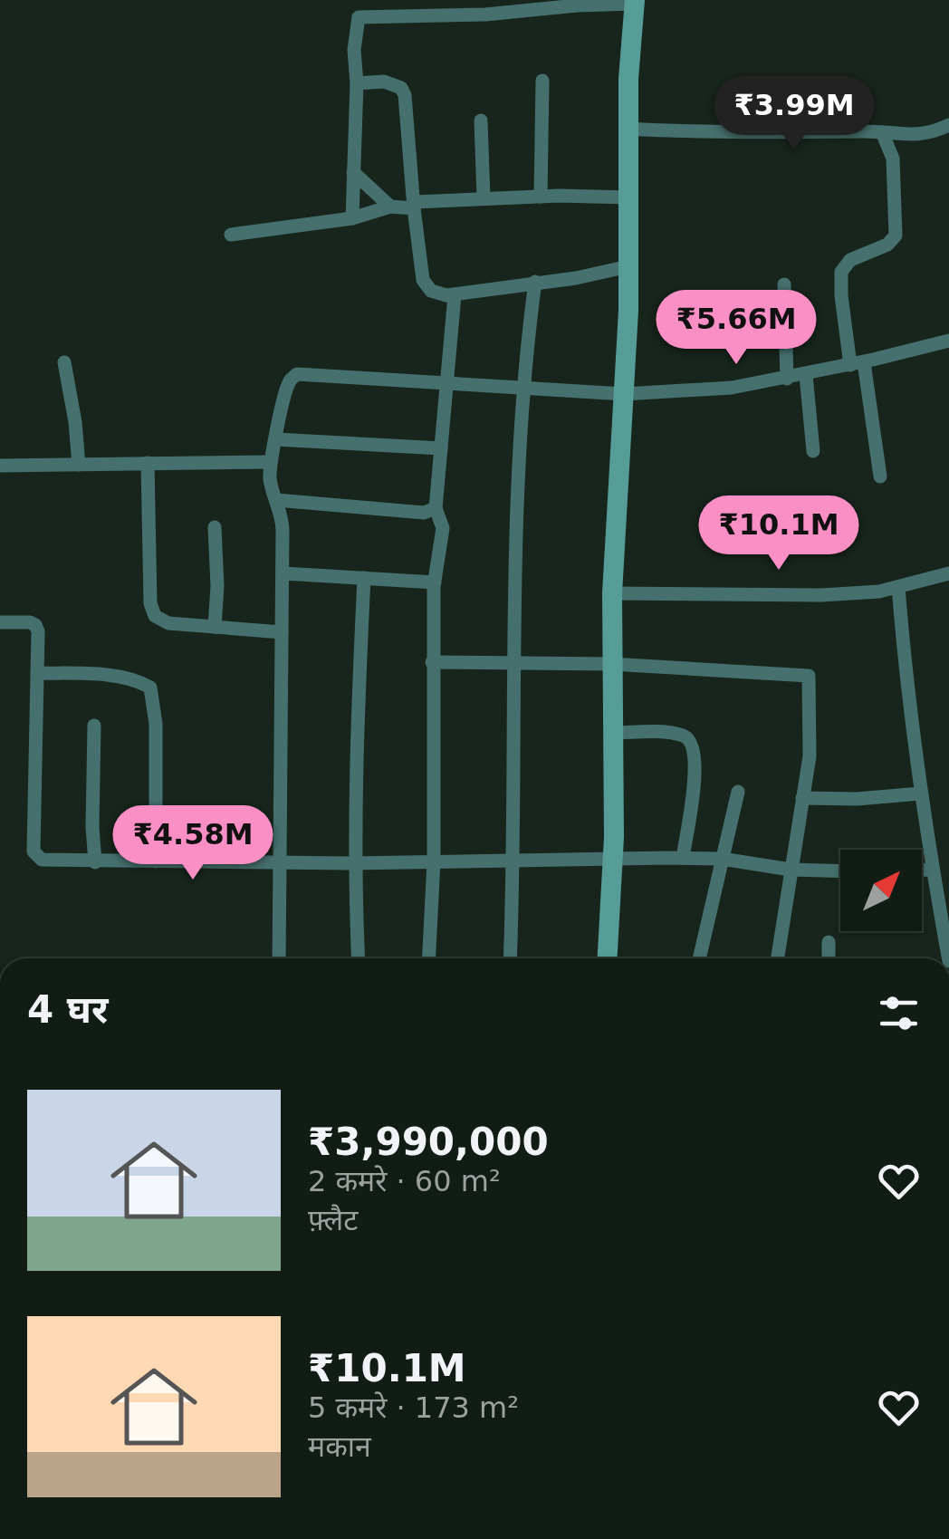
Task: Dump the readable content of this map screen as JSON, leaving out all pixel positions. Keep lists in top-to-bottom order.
{
  "north": "top right",
  "page": {
    "price": [
      "₹3.99M",
      "₹5.66M",
      "₹10.1M",
      "₹4.58M"
    ],
    "heading": "4 घर",
    "list": [
      {
        "name": "₹3,990,000",
        "note": "2 कमरे · 60 m² · फ़्लैट"
      },
      {
        "name": "₹10.1M",
        "note": "5 कमरे · 173 m² · मकान"
      }
    ]
  }
}
